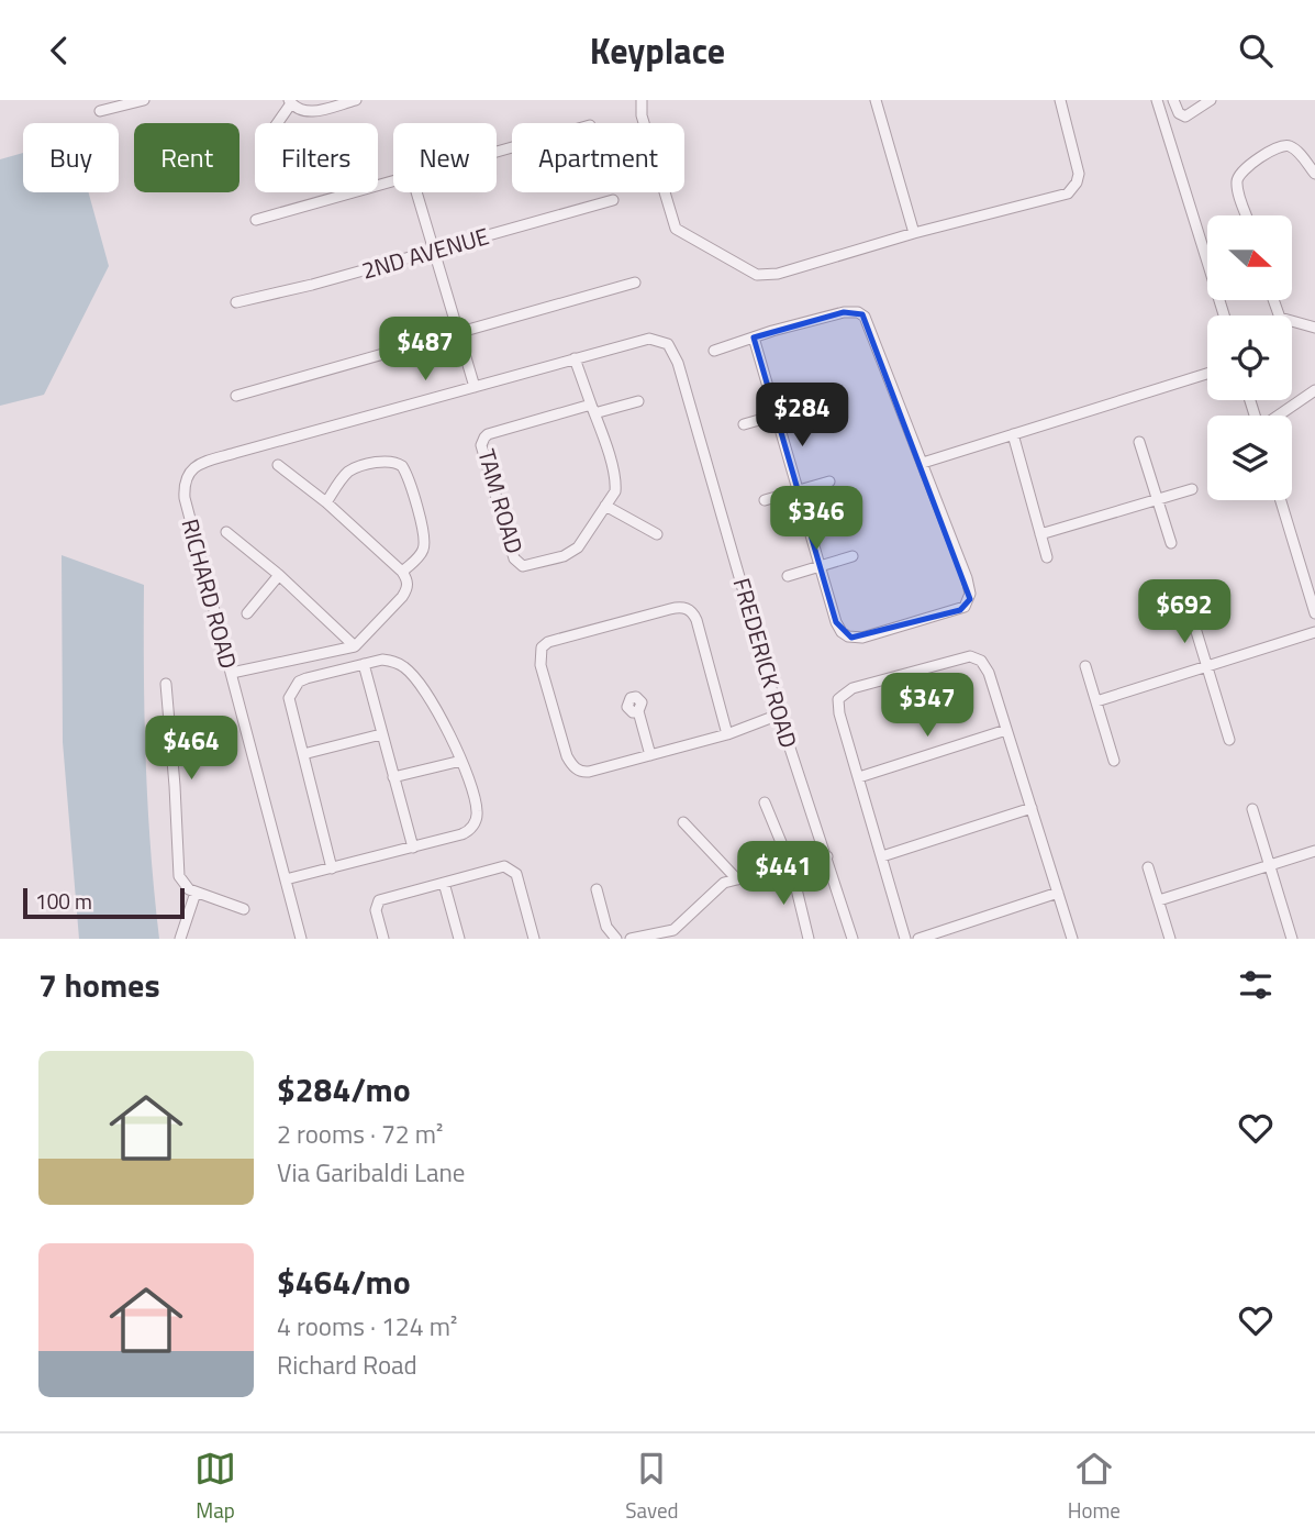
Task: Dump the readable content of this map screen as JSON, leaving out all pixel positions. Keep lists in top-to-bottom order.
{
  "streets": {
    "street": [
      "2ND AVENUE",
      "TAM ROAD",
      "RICHARD ROAD",
      "FREDERICK ROAD"
    ]
  },
  "crossings": [
    ["TAM ROAD", "FREDERICK ROAD"]
  ],
  "scale_bar": "100 m",
  "north": "right",
  "page": {
    "header": "Keyplace",
    "chip": [
      "Buy",
      "Rent",
      "Filters",
      "New",
      "Apartment"
    ],
    "price": [
      "$487",
      "$284",
      "$346",
      "$692",
      "$347",
      "$464",
      "$441"
    ],
    "scale": "100 m",
    "heading": "7 homes",
    "list": [
      {
        "name": "$284/mo",
        "note": "2 rooms · 72 m² · Via Garibaldi Lane"
      },
      {
        "name": "$464/mo",
        "note": "4 rooms · 124 m² · Richard Road"
      }
    ],
    "tabs": ["Map", "Saved", "Home"]
  }
}
